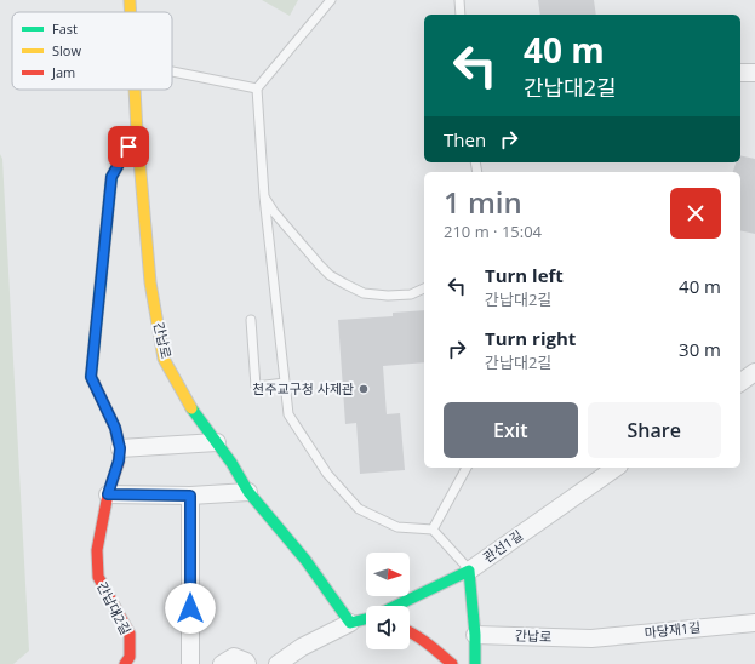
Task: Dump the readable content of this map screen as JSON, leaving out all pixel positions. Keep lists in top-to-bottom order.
{
  "streets": {
    "street": [
      "간납로",
      "관선1길",
      "간납대2길",
      "마당재1길"
    ]
  },
  "crossings": [
    ["간납로", "관선1길"],
    ["간납로", "간납대2길"],
    ["간납로", "마당재1길"]
  ],
  "places": ["천주교구청 사제관"],
  "legend": ["Fast", "Slow", "Jam"],
  "north": "right",
  "page": {
    "turn": ["40 m", "간납대2길"],
    "then": "Then",
    "heading": ["1 min", "210 m · 15:04"],
    "list": [
      {
        "name": "Turn left",
        "note": "간납대2길",
        "value": "40 m"
      },
      {
        "name": "Turn right",
        "note": "간납대2길",
        "value": "30 m"
      }
    ],
    "buttons": ["Exit", "Share"]
  }
}
